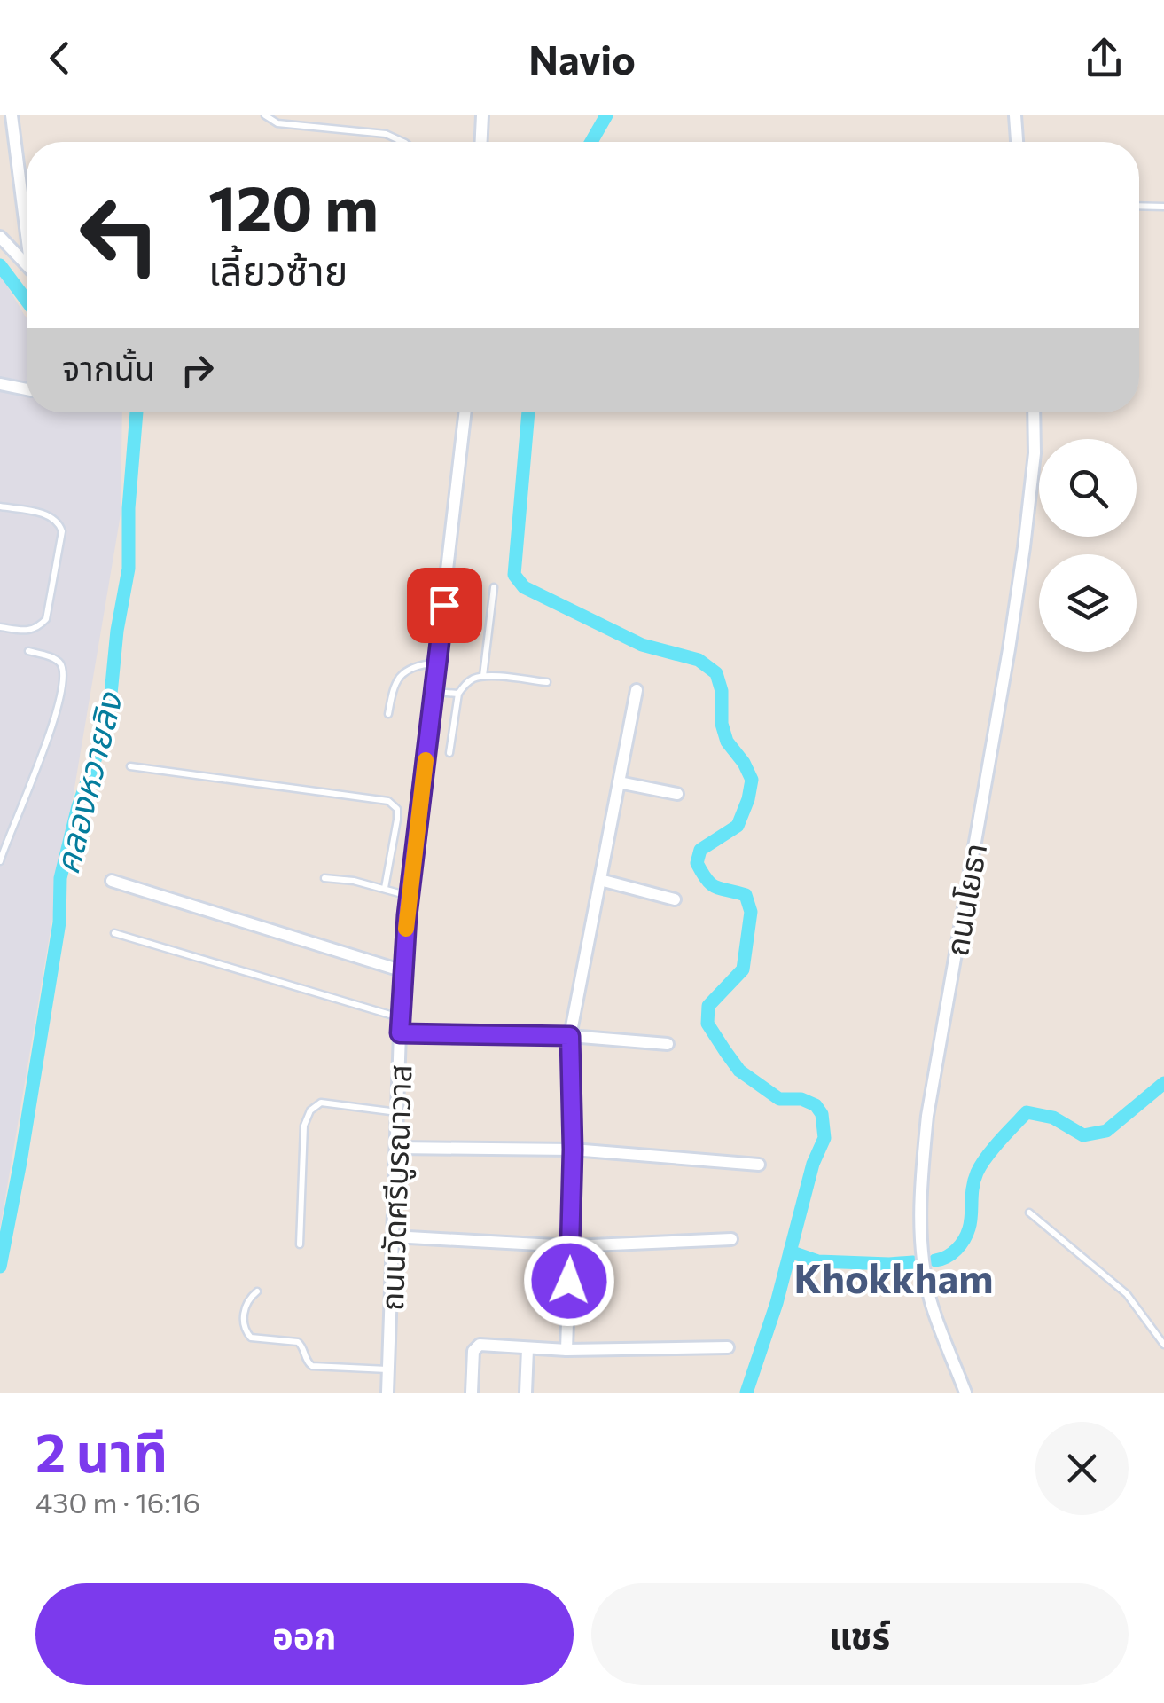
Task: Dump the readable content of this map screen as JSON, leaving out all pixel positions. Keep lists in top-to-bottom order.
{
  "streets": {
    "street": ["ถนนโยธา", "ถนนวัดศรีบูรณาวาส"]
  },
  "districts": ["Khokkham"],
  "water": ["คลองหวายลิง"],
  "page": {
    "header": "Navio",
    "turn": ["120 m", "เลี้ยวซ้าย"],
    "then": "จากนั้น",
    "heading": ["2 นาที", "430 m · 16:16"],
    "buttons": ["ออก", "แชร์"]
  }
}
